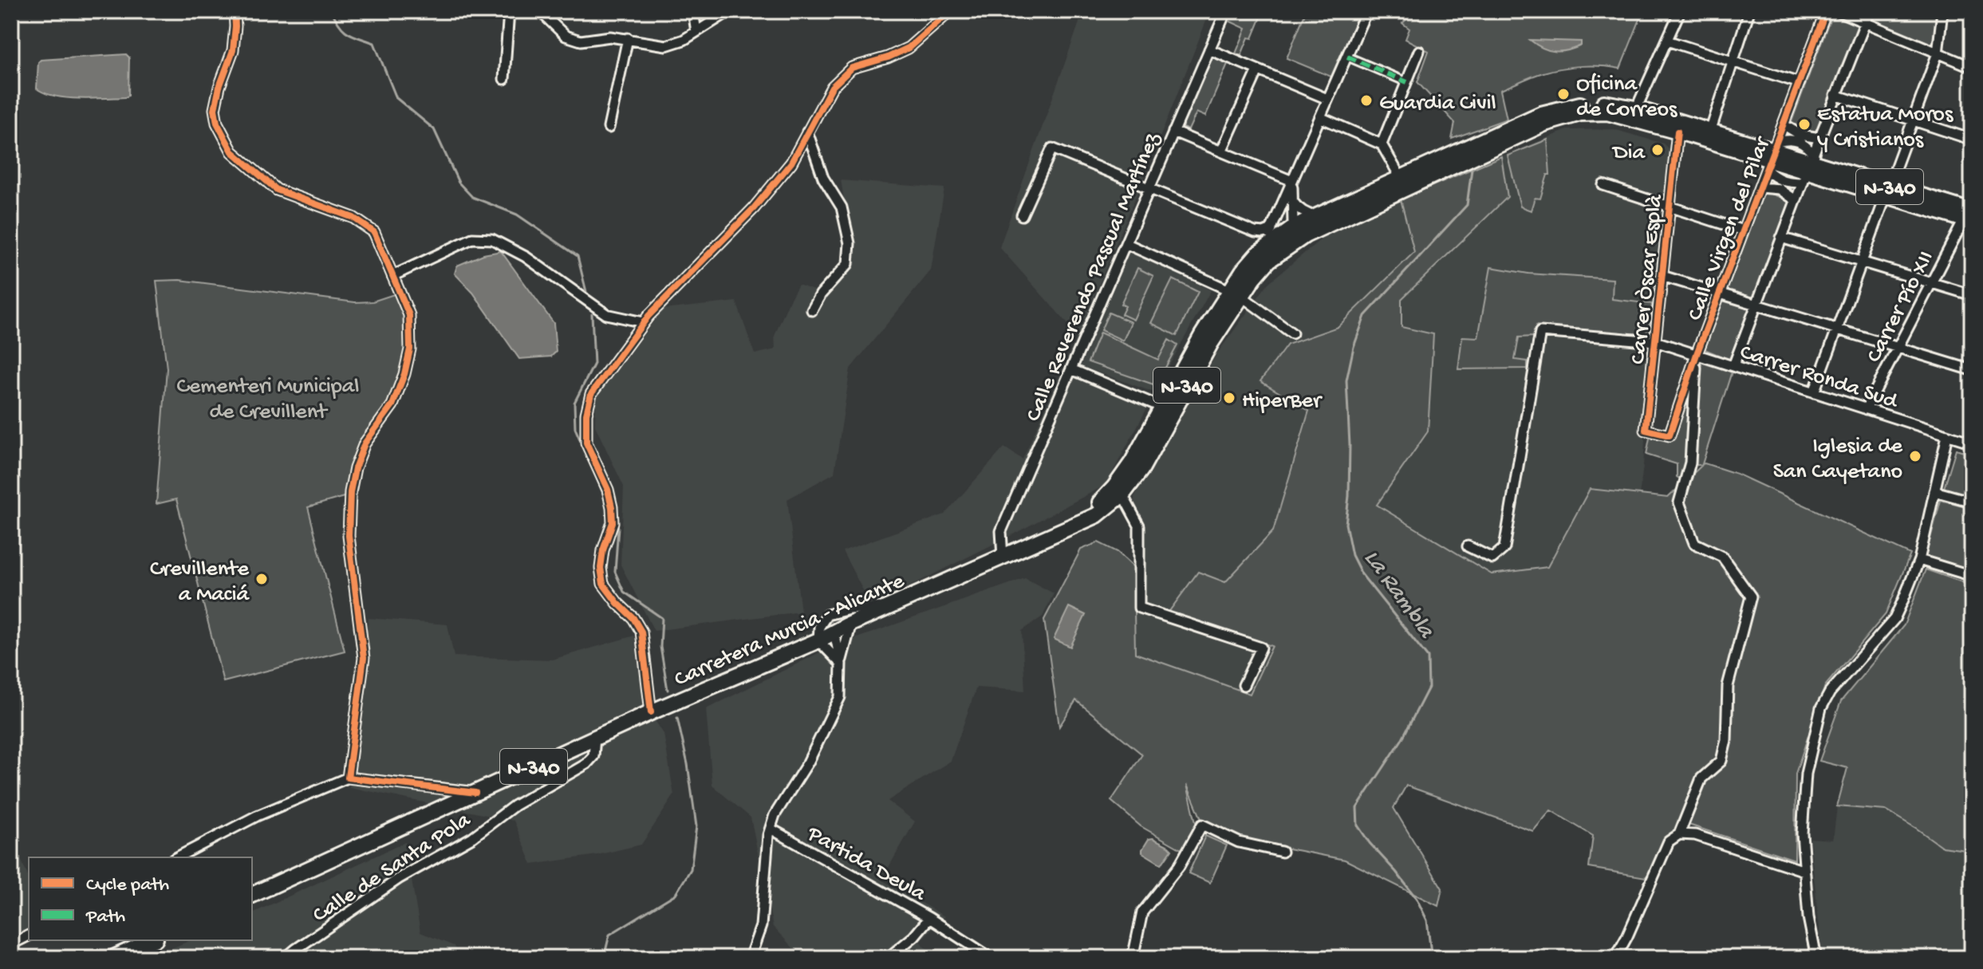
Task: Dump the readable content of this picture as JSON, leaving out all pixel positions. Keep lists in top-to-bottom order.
{
  "streets": {
    "highway": ["N-340", "Carretera Murcia - Alicante"],
    "street": [
      "Calle Virgen del Pilar",
      "Calle Reverendo Pascual Martínez",
      "Carrer Òscar Esplà",
      "Carrer Pío XII",
      "Carrer Ronda Sud",
      "Partida Deula",
      "Calle de Santa Pola"
    ]
  },
  "crossings": [
    ["N-340", "Calle Virgen del Pilar"],
    ["N-340", "Carrer Òscar Esplà"],
    ["N-340", "Carrer Pío XII"],
    ["N-340", "Carretera Murcia - Alicante"],
    ["Calle Virgen del Pilar", "Carrer Òscar Esplà"],
    ["Calle Virgen del Pilar", "Carrer Ronda Sud"],
    ["Calle Reverendo Pascual Martínez", "Carretera Murcia - Alicante"],
    ["Carrer Òscar Esplà", "Carrer Ronda Sud"],
    ["Carrer Pío XII", "Carrer Ronda Sud"],
    ["Carretera Murcia - Alicante", "Calle de Santa Pola"]
  ],
  "water": ["La Rambla"],
  "parks": ["Cementeri Municipal de Crevillent"],
  "places": [
    "Oficina de Correos",
    "Guardia Civil",
    "Estatua Moros y Cristianos",
    "Dia",
    "HiperBer",
    "Iglesia de San Cayetano",
    "Crevillente a Maciá"
  ],
  "legend": ["Cycle path", "Path"]
}
